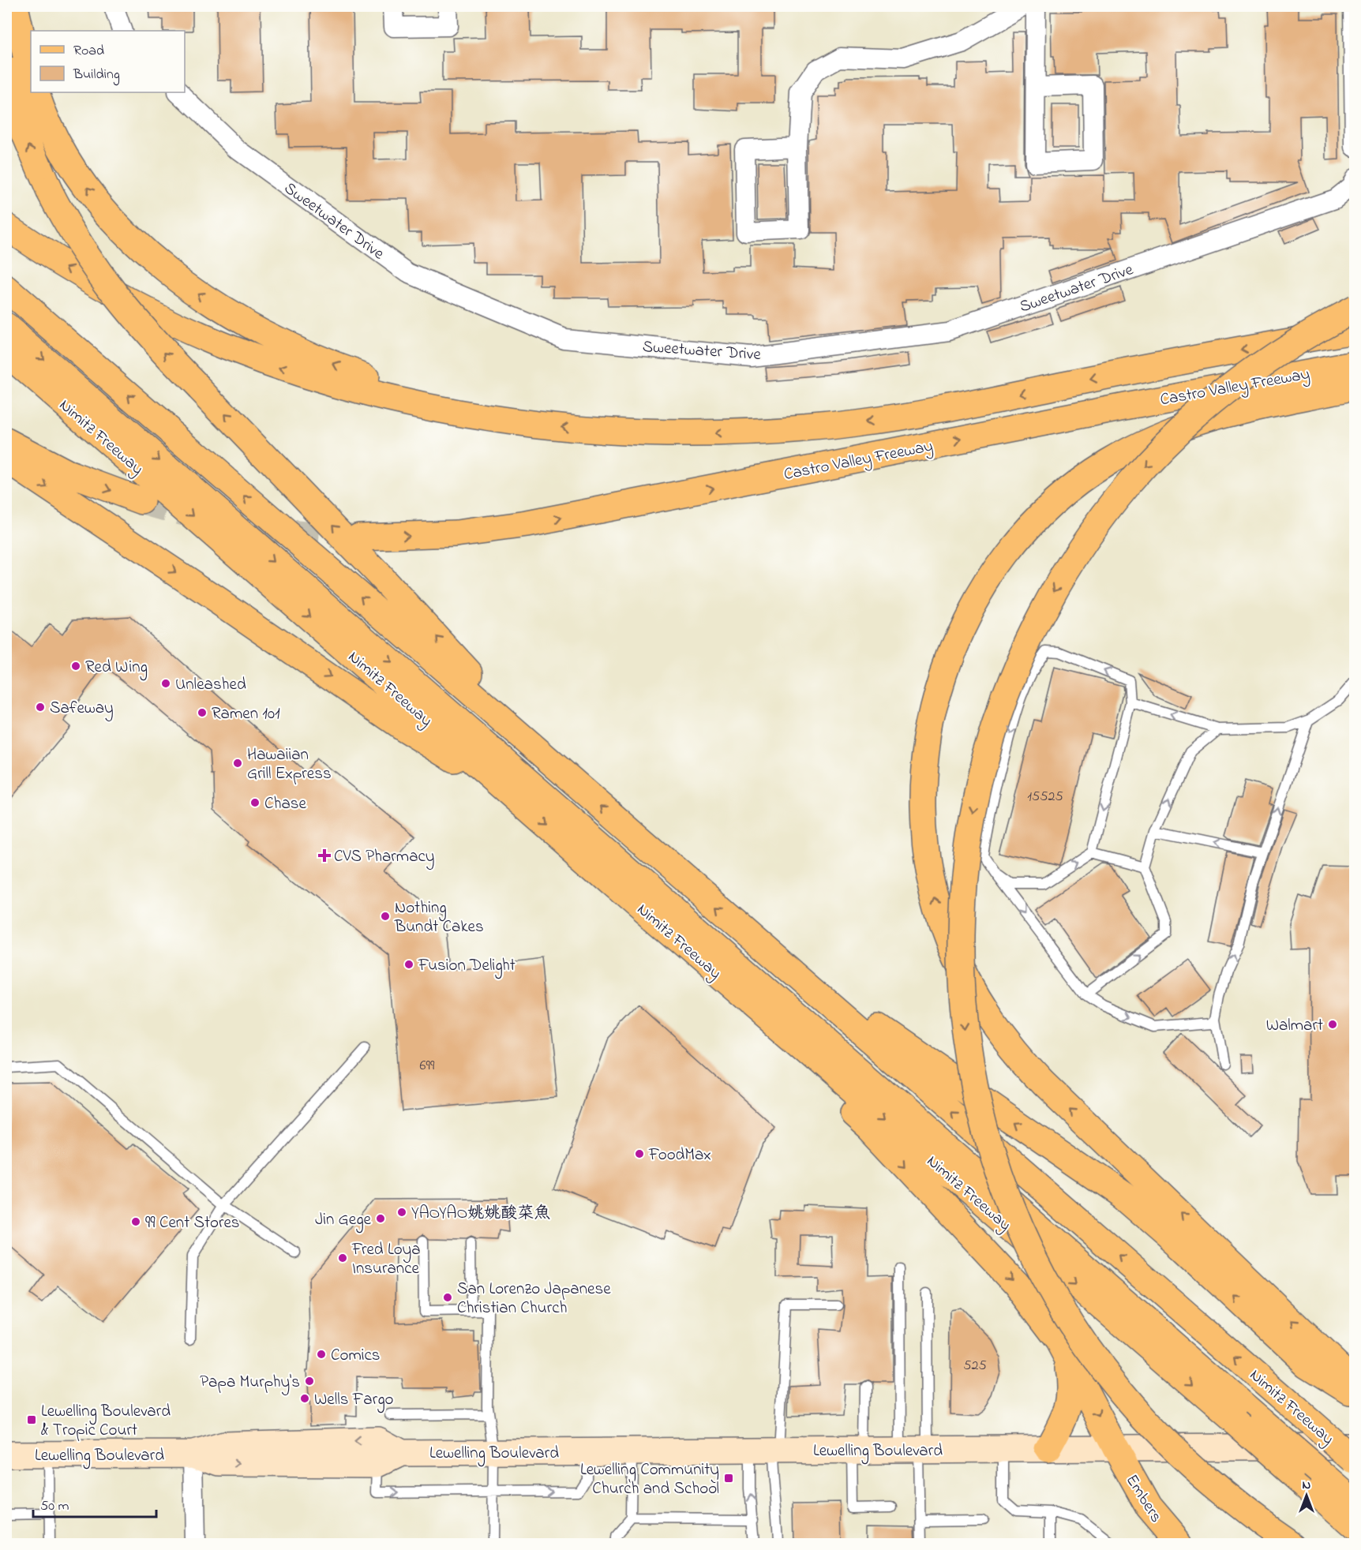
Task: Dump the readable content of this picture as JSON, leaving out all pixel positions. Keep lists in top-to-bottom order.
{
  "streets": {
    "main road": [
      "Castro Valley Freeway",
      "Nimitz Freeway",
      "Lewelling Boulevard",
      "Embers"
    ],
    "street": ["Sweetwater Drive"]
  },
  "crossings": [
    ["Lewelling Boulevard", "Embers"]
  ],
  "places": {
    "other": [
      "Red Wing",
      "Unleashed",
      "Safeway",
      "Ramen 101",
      "Hawaiian Grill Express",
      "Chase",
      "Nothing Bundt Cakes",
      "Fusion Delight",
      "Walmart",
      "FoodMax",
      "YAOYAO姚姚酸菜魚",
      "Jin Gege",
      "99 Cent Stores",
      "Fred Loya Insurance",
      "San Lorenzo Japanese Christian Church",
      "Comics",
      "Papa Murphy's",
      "Wells Fargo"
    ],
    "health": ["CVS Pharmacy"],
    "transit": ["Lewelling Boulevard & Tropic Court", "Lewelling Community Church and School"]
  },
  "house_numbers": ["15525", "699", "525"],
  "legend": ["Road", "Building"],
  "scale_bar": "50 m",
  "north": "top"
}
